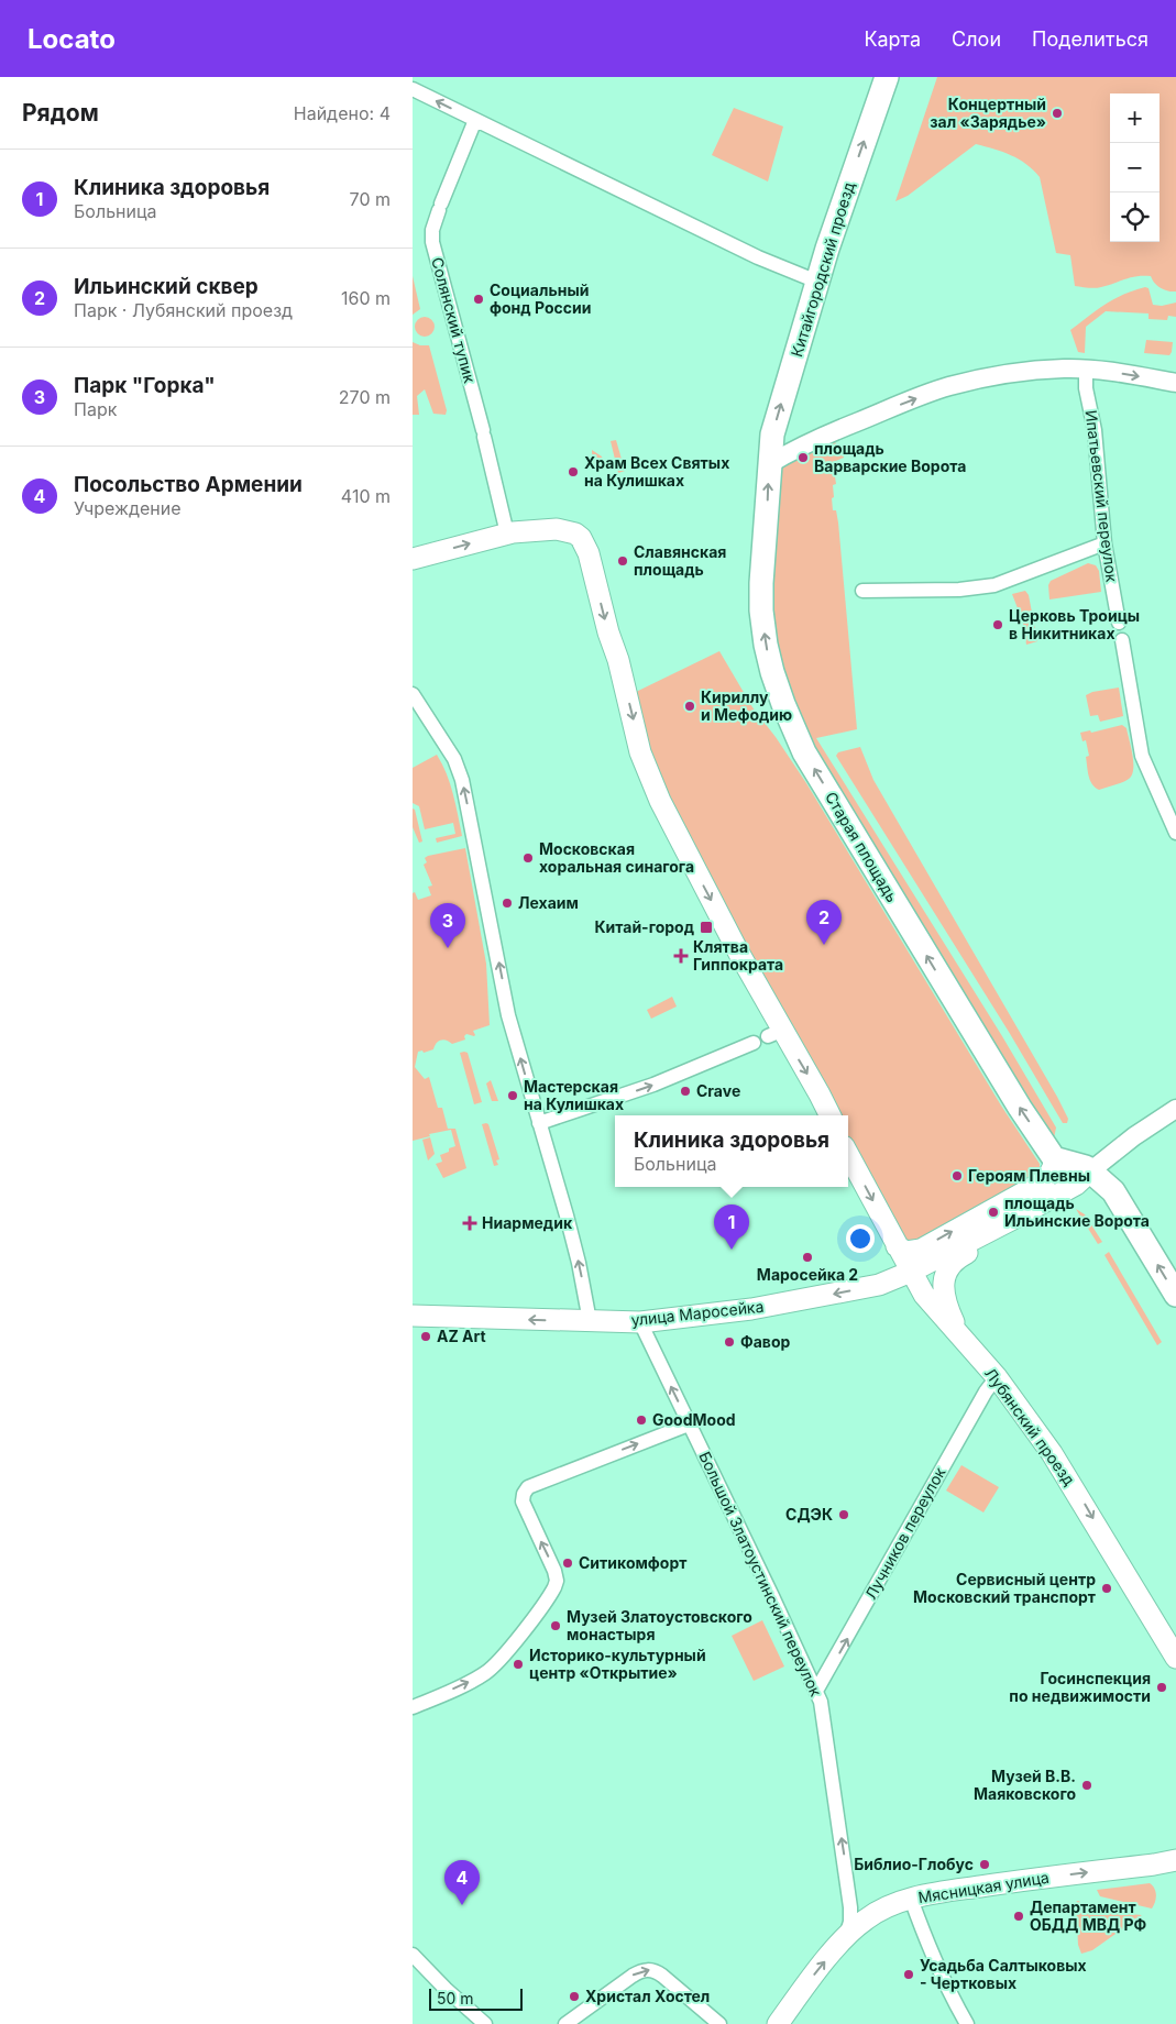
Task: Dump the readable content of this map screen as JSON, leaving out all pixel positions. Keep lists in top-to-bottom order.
{
  "streets": {
    "main road": [
      "Китайгородский проезд",
      "Старая площадь",
      "улица Маросейка",
      "Лубянский проезд",
      "Мясницкая улица"
    ],
    "street": [
      "Солянский тупик",
      "Ипатьевский переулок",
      "Лучников переулок",
      "Большой Златоустинский переулок"
    ]
  },
  "crossings": [
    ["Китайгородский проезд", "Старая площадь"],
    ["улица Маросейка", "Лубянский проезд"],
    ["улица Маросейка", "Большой Златоустинский переулок"],
    ["Лубянский проезд", "Лучников переулок"],
    ["Лучников переулок", "Большой Златоустинский переулок"],
    ["Большой Златоустинский переулок", "Мясницкая улица"]
  ],
  "one_way": [
    "Китайгородский проезд",
    "улица Маросейка",
    "Лубянский проезд",
    "Лучников переулок",
    "Большой Златоустинский переулок",
    "Мясницкая улица"
  ],
  "places": {
    "other": [
      "Концертный зал «Зарядье»",
      "Социальный фонд России",
      "площадь Варварские Ворота",
      "Храм Всех Святых на Кулишках",
      "Славянская площадь",
      "Церковь Троицы в Никитниках",
      "Кириллу и Мефодию",
      "Московская хоральная синагога",
      "Лехаим",
      "Crave",
      "Мастерская на Кулишках",
      "Героям Плевны",
      "площадь Ильинские Ворота",
      "Маросейка 2",
      "AZ Art",
      "Фавор",
      "GoodMood",
      "СДЭК",
      "Ситикомфорт",
      "Сервисный центр Московский транспорт",
      "Музей Златоустовского монастыря",
      "Историко-культурный центр «Открытие»",
      "Госинспекция по недвижимости",
      "Музей В.В. Маяковского",
      "Библио-Глобус",
      "Департамент ОБДД МВД РФ",
      "Усадьба Салтыковых - Чертковых",
      "Христал Хостел"
    ],
    "transit": ["Китай-город"],
    "health": ["Клятва Гиппократа", "Ниармедик"]
  },
  "scale_bar": "50 m",
  "page": {
    "header": "Locato",
    "nav": ["Карта", "Слои", "Поделиться"],
    "heading": ["Рядом", "Найдено: 4"],
    "map_buttons": ["+", "−"],
    "list": [
      {
        "mark": "1",
        "name": "Клиника здоровья",
        "note": "Больница",
        "value": "70 m"
      },
      {
        "mark": "2",
        "name": "Ильинский сквер",
        "note": "Парк · Лубянский проезд",
        "value": "160 m"
      },
      {
        "mark": "3",
        "name": "Парк \"Горка\"",
        "note": "Парк",
        "value": "270 m"
      },
      {
        "mark": "4",
        "name": "Посольство Армении",
        "note": "Учреждение",
        "value": "410 m"
      }
    ],
    "pins": [
      "2",
      "3",
      "1",
      "4"
    ],
    "popup": ["Клиника здоровья", "Больница"],
    "scale": "50 m"
  }
}
